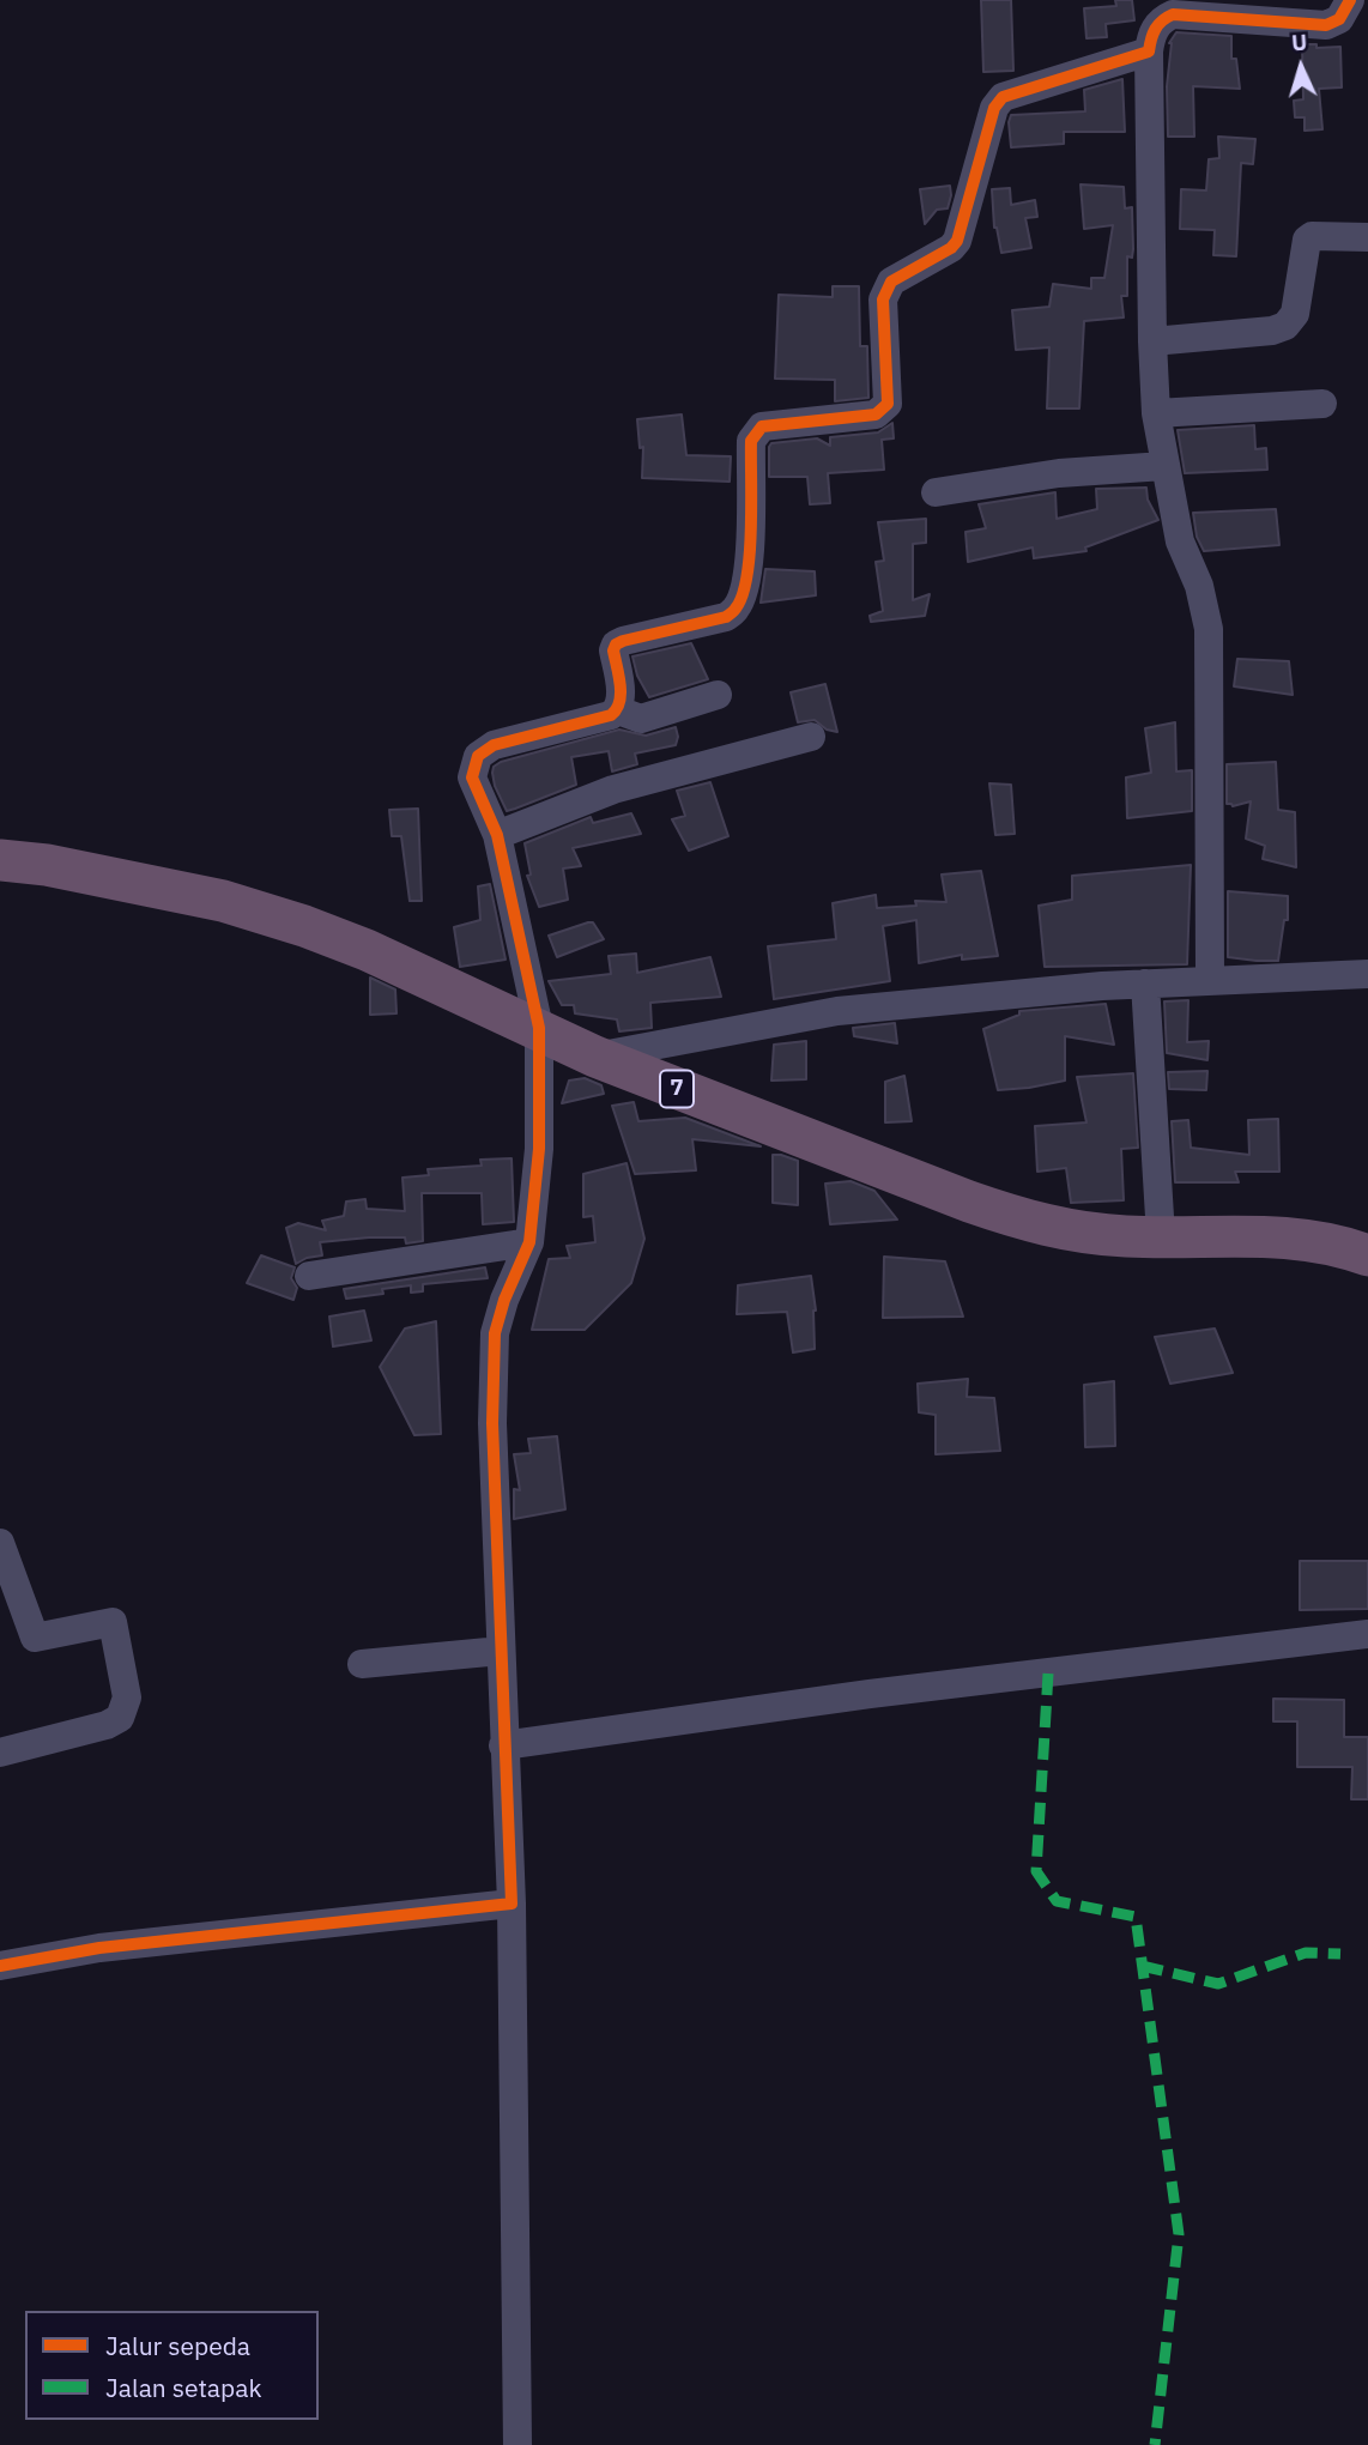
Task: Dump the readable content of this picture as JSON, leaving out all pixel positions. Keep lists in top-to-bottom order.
{
  "streets": {
    "highway": ["7"]
  },
  "legend": ["Jalur sepeda", "Jalan setapak"],
  "north": "top"
}
